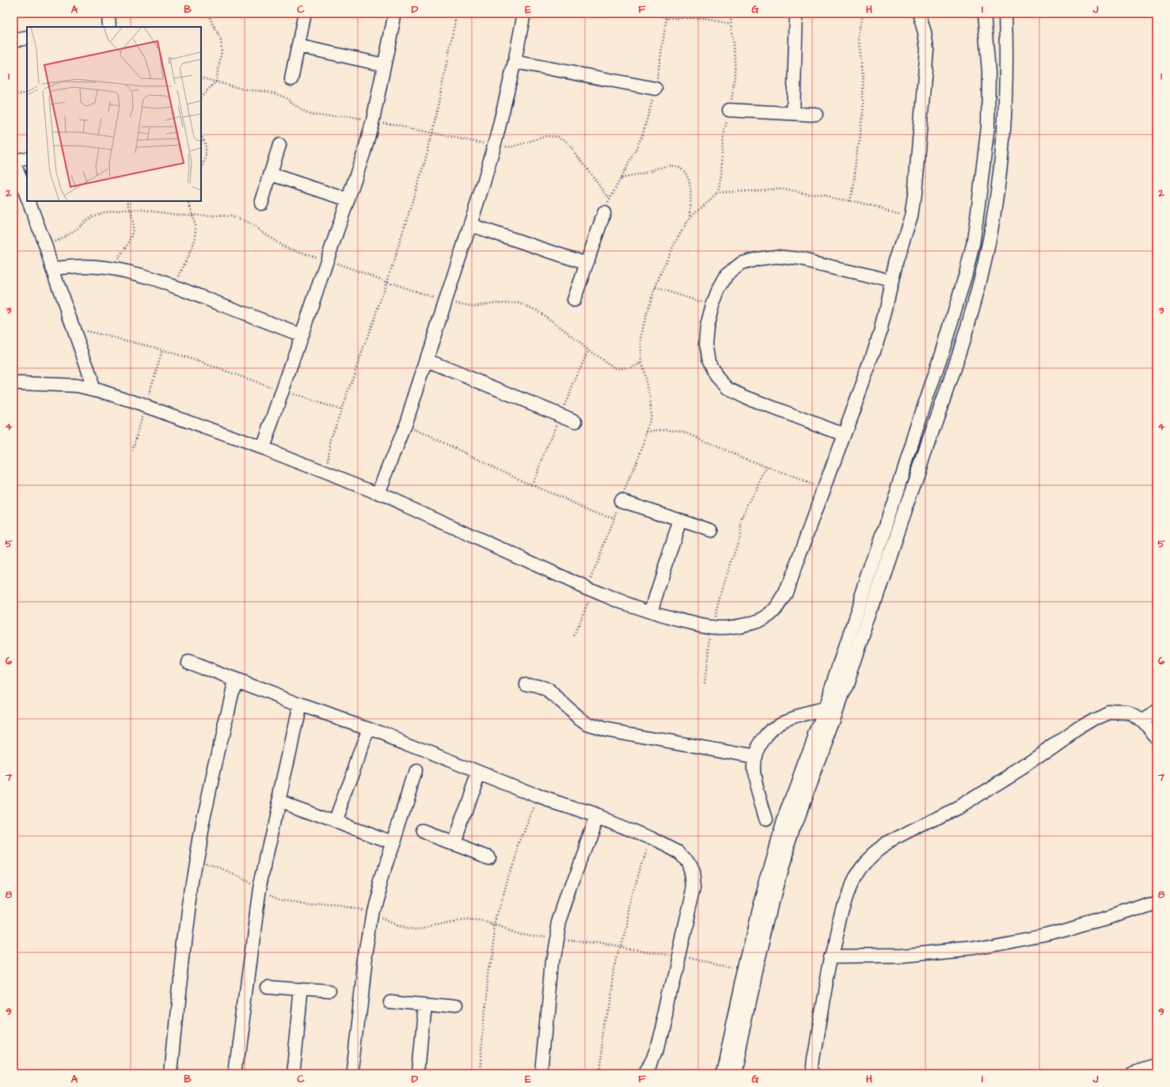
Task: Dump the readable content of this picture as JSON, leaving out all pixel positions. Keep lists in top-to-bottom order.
{
  "grid": {
    "columns": [
      "A",
      "B",
      "C",
      "D",
      "E",
      "F",
      "G",
      "H",
      "I",
      "J"
    ],
    "rows": [
      "1",
      "2",
      "3",
      "4",
      "5",
      "6",
      "7",
      "8",
      "9"
    ]
  }
}
